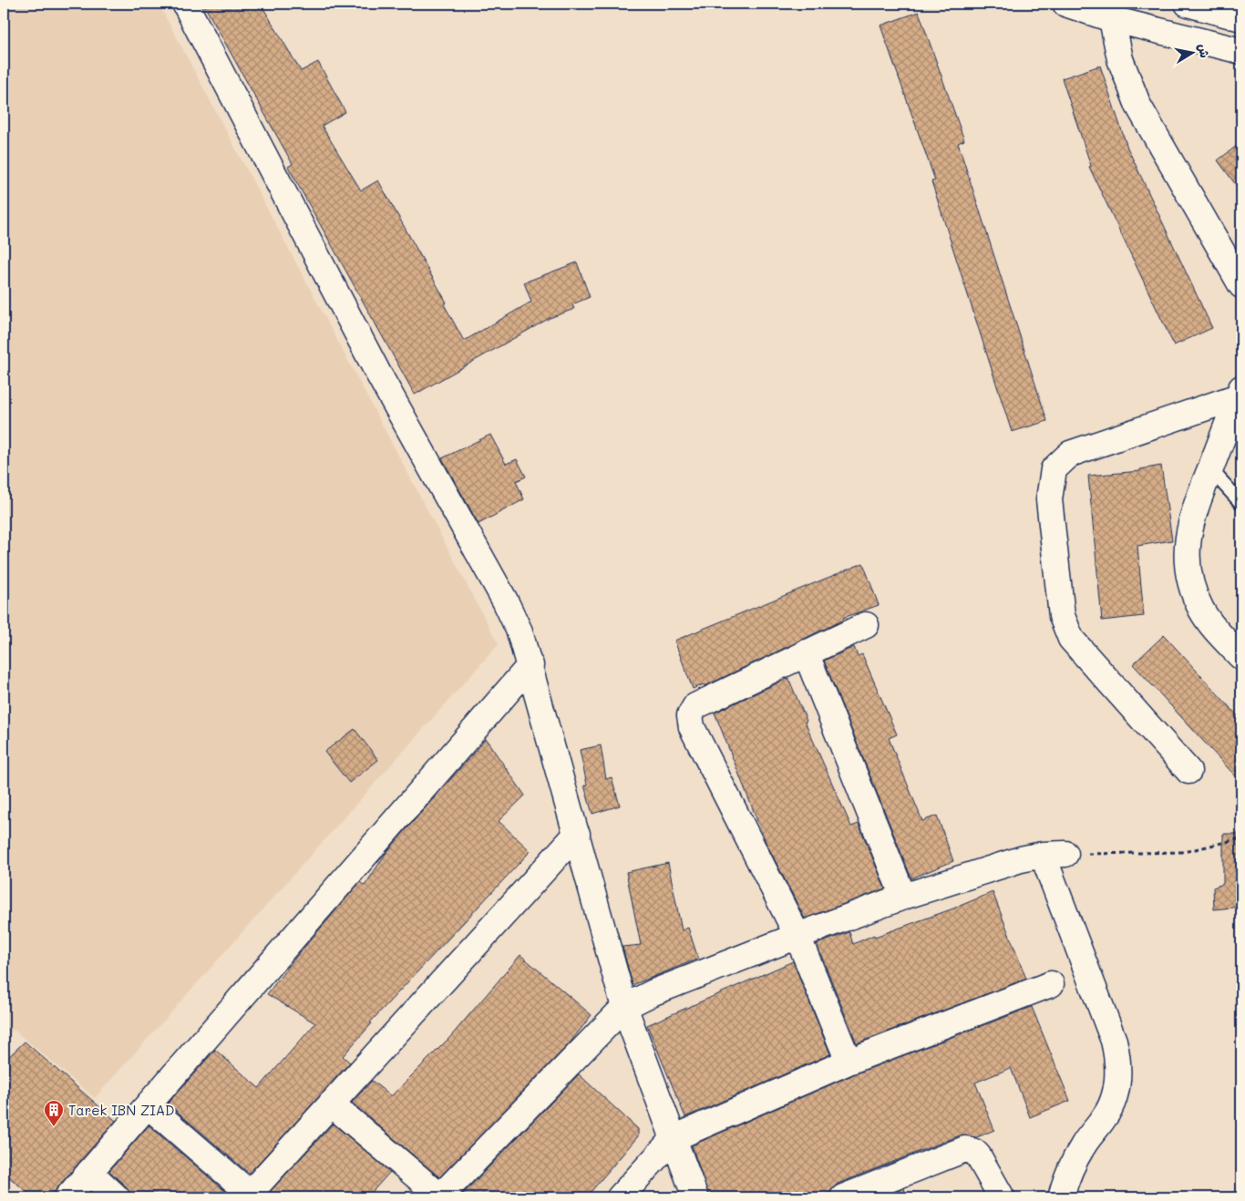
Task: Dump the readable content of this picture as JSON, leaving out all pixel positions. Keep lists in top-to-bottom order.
{
  "places": {
    "building": ["Tarek IBN ZIAD"]
  },
  "north": "right"
}
